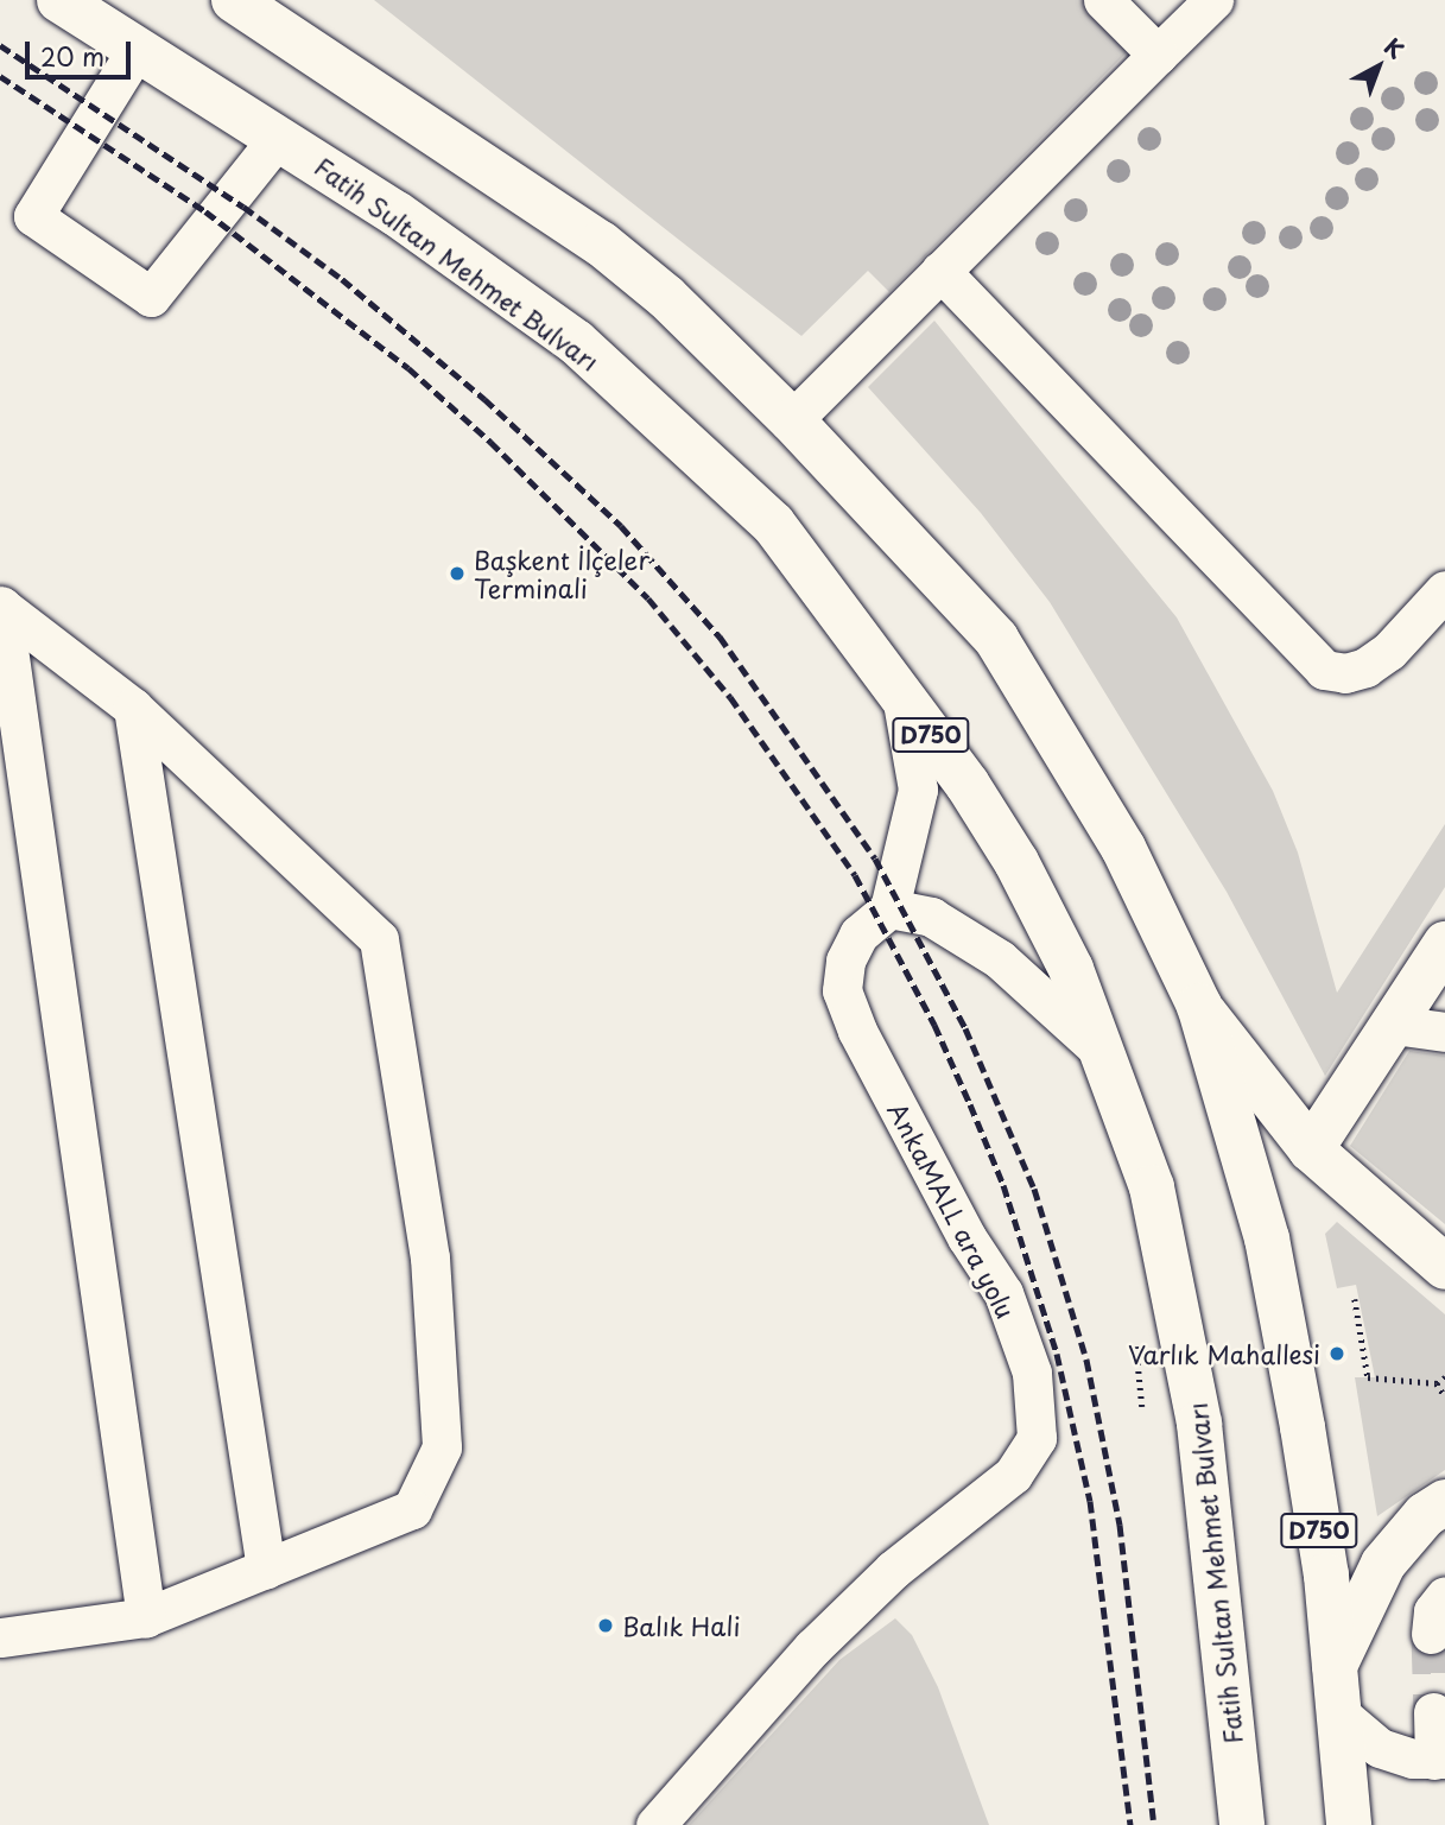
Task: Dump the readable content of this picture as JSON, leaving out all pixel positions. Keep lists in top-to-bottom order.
{
  "streets": {
    "main road": ["Fatih Sultan Mehmet Bulvarı", "D750"],
    "street": ["AnkaMALL ara yolu"]
  },
  "places": ["Başkent İlçeler Terminali", "Varlık Mahallesi", "Balık Hali"],
  "scale_bar": "20 m",
  "north": "top right"
}
